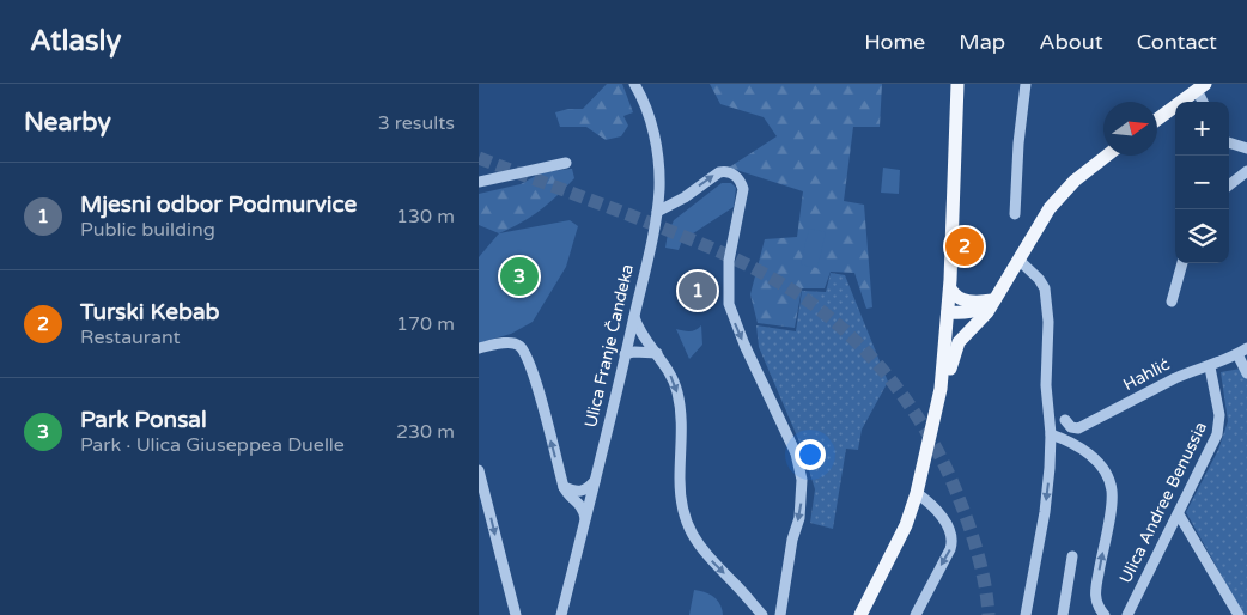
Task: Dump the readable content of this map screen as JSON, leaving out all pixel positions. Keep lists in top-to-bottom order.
{
  "streets": {
    "street": ["Ulica Franje Čandeka", "Hahlić", "Ulica Andree Benussia"]
  },
  "crossings": [
    ["Hahlić", "Ulica Andree Benussia"]
  ],
  "north": "right",
  "page": {
    "header": "Atlasly",
    "nav": [
      "Home",
      "Map",
      "About",
      "Contact"
    ],
    "heading": ["Nearby", "3 results"],
    "map_buttons": ["+", "−"],
    "list": [
      {
        "mark": "1",
        "name": "Mjesni odbor Podmurvice",
        "note": "Public building",
        "value": "130 m"
      },
      {
        "mark": "2",
        "name": "Turski Kebab",
        "note": "Restaurant",
        "value": "170 m"
      },
      {
        "mark": "3",
        "name": "Park Ponsal",
        "note": "Park · Ulica Giuseppea Duelle",
        "value": "230 m"
      }
    ],
    "pins": ["2", "3", "1"]
  }
}
